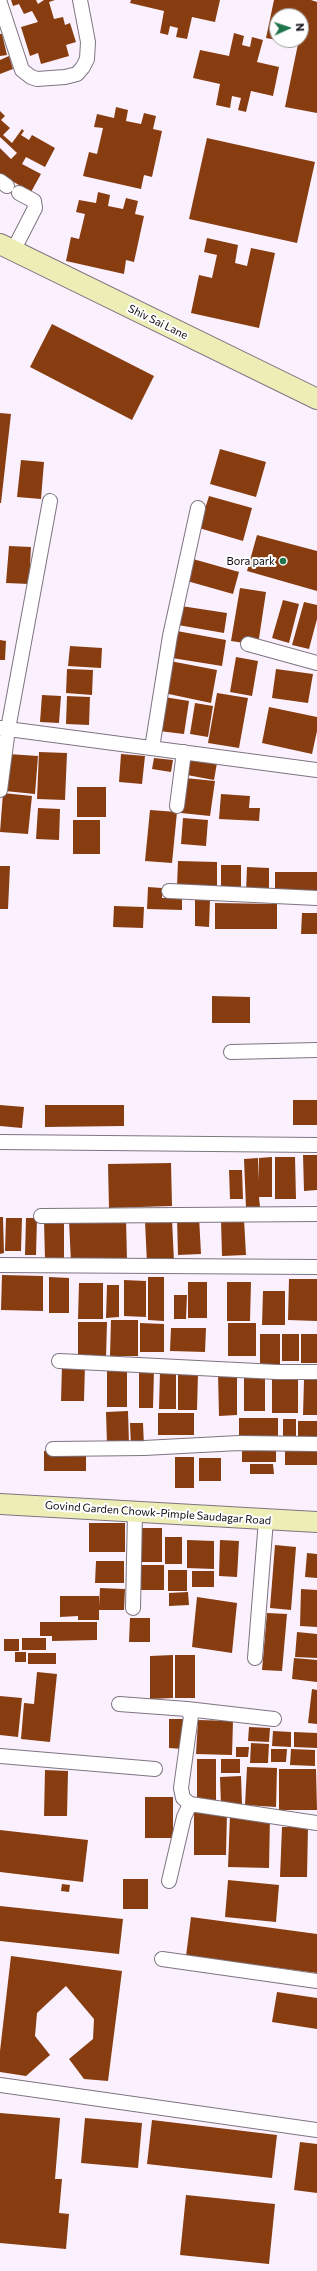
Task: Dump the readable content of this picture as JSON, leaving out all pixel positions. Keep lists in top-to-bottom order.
{
  "streets": {
    "street": ["Shiv Sai Lane", "Govind Garden Chowk-Pimple Saudagar Road"]
  },
  "places": ["Bora park"],
  "north": "right"
}
